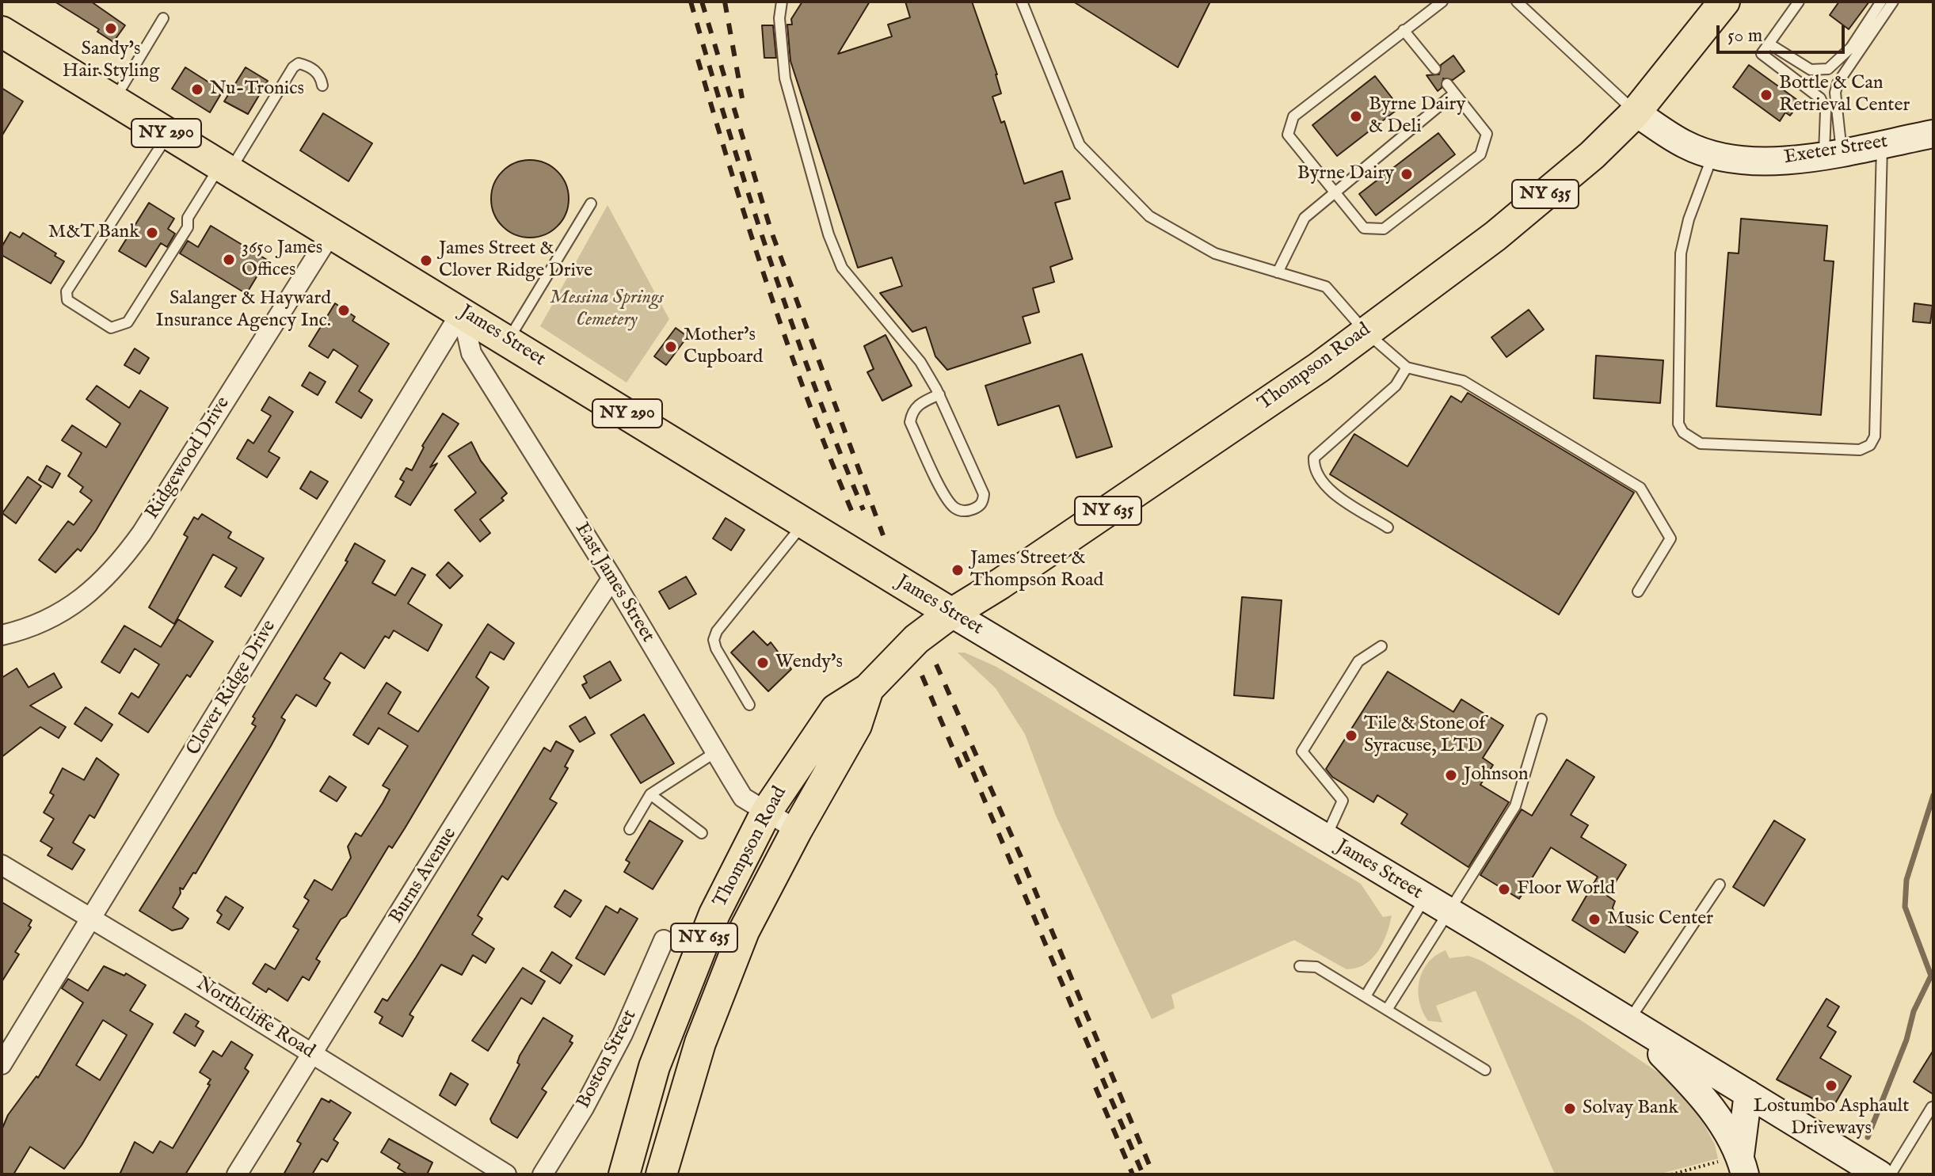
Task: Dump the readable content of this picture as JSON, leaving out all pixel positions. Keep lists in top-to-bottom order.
{
  "streets": {
    "main road": [
      "NY 290",
      "Exeter Street",
      "NY 635",
      "James Street",
      "Thompson Road"
    ],
    "street": [
      "Ridgewood Drive",
      "East James Street",
      "Clover Ridge Drive",
      "Burns Avenue",
      "Northcliffe Road",
      "Boston Street"
    ]
  },
  "crossings": [
    ["NY 290", "James Street"],
    ["Exeter Street", "Thompson Road"],
    ["James Street", "Thompson Road"],
    ["James Street", "Ridgewood Drive"],
    ["James Street", "East James Street"],
    ["James Street", "Clover Ridge Drive"],
    ["Thompson Road", "East James Street"],
    ["East James Street", "Clover Ridge Drive"],
    ["East James Street", "Burns Avenue"],
    ["Clover Ridge Drive", "Northcliffe Road"],
    ["Burns Avenue", "Northcliffe Road"]
  ],
  "parks": ["Messina Springs Cemetery"],
  "places": [
    "Sandy's Hair Styling",
    "Nu-Tronics",
    "Bottle & Can Retrieval Center",
    "Byrne Dairy & Deli",
    "Byrne Dairy",
    "M&T Bank",
    "3650 James Offices",
    "James Street & Clover Ridge Drive",
    "Salanger & Hayward Insurance Agency Inc.",
    "Mother's Cupboard",
    "James Street & Thompson Road",
    "Wendy's",
    "Tile & Stone of Syracuse, LTD",
    "Johnson",
    "Floor World",
    "Music Center",
    "Lostumbo Asphault Driveways",
    "Solvay Bank"
  ],
  "scale_bar": "50 m"
}
